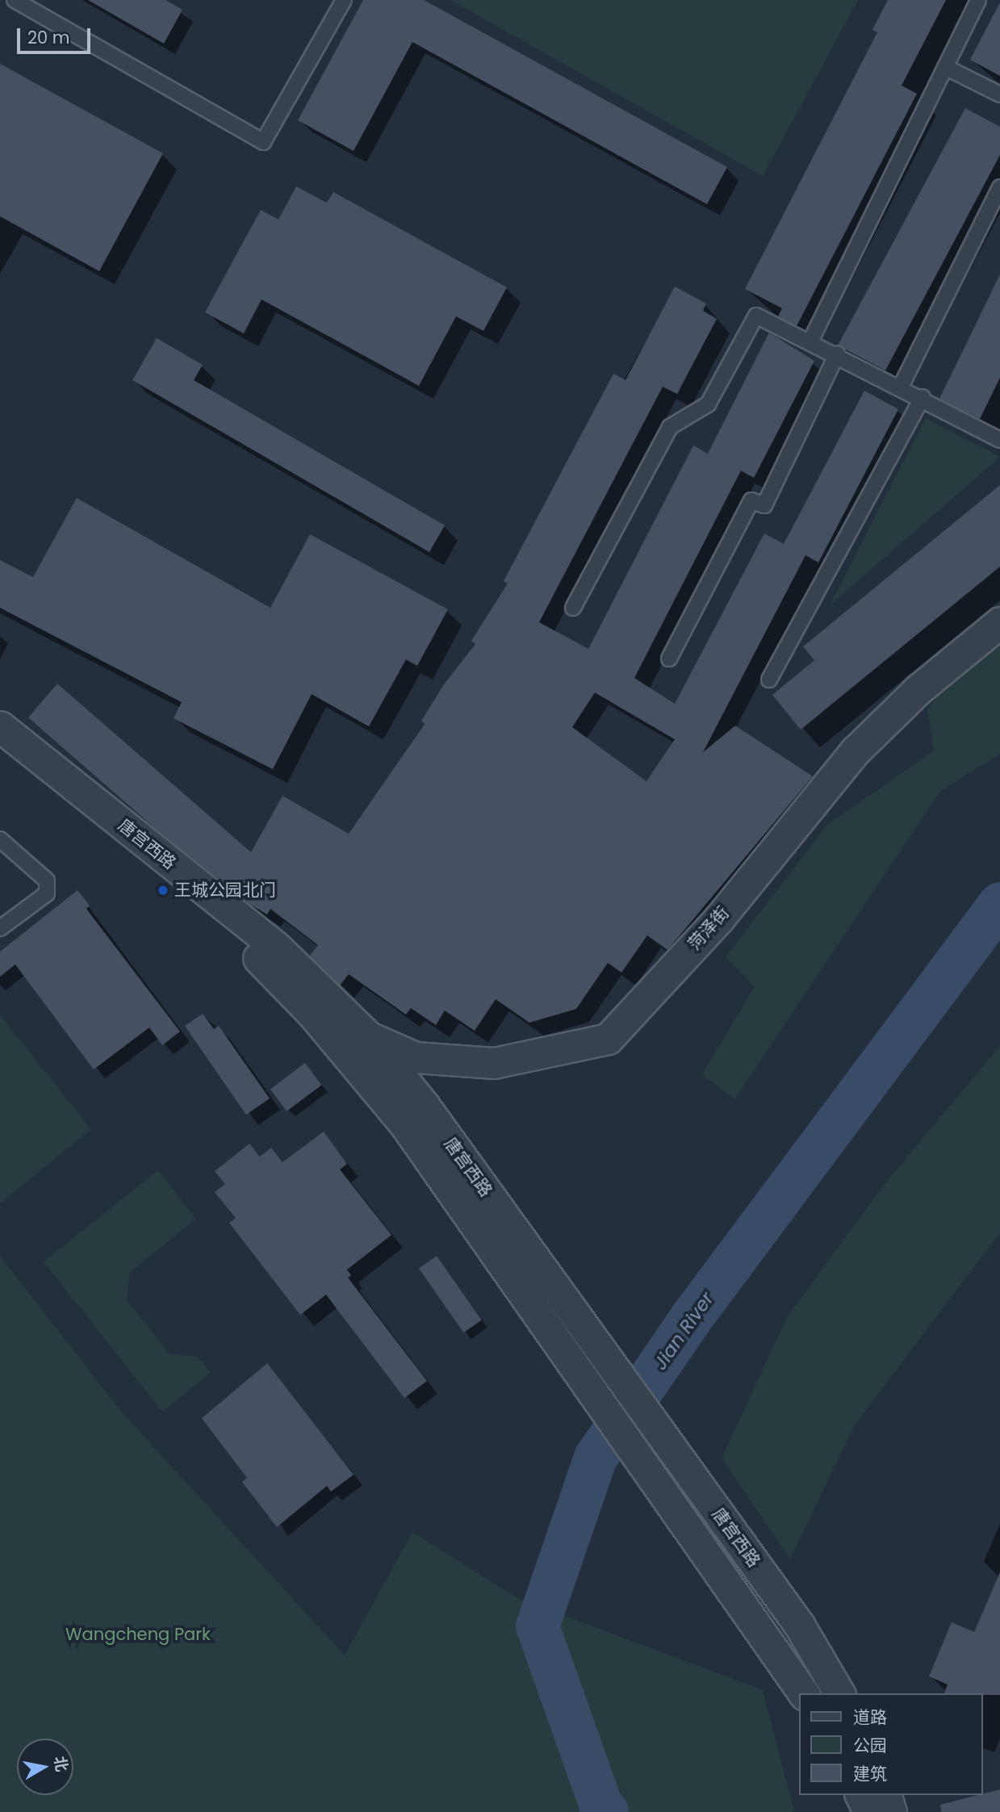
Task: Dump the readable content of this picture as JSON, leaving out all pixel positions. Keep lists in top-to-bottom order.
{
  "streets": {
    "street": ["唐宫西路", "菏泽街"]
  },
  "crossings": [
    ["唐宫西路", "菏泽街"]
  ],
  "water": ["Jian River"],
  "parks": ["Wangcheng Park"],
  "places": ["王城公园北门"],
  "legend": ["道路", "公园", "建筑"],
  "scale_bar": "20 m",
  "north": "right"
}
